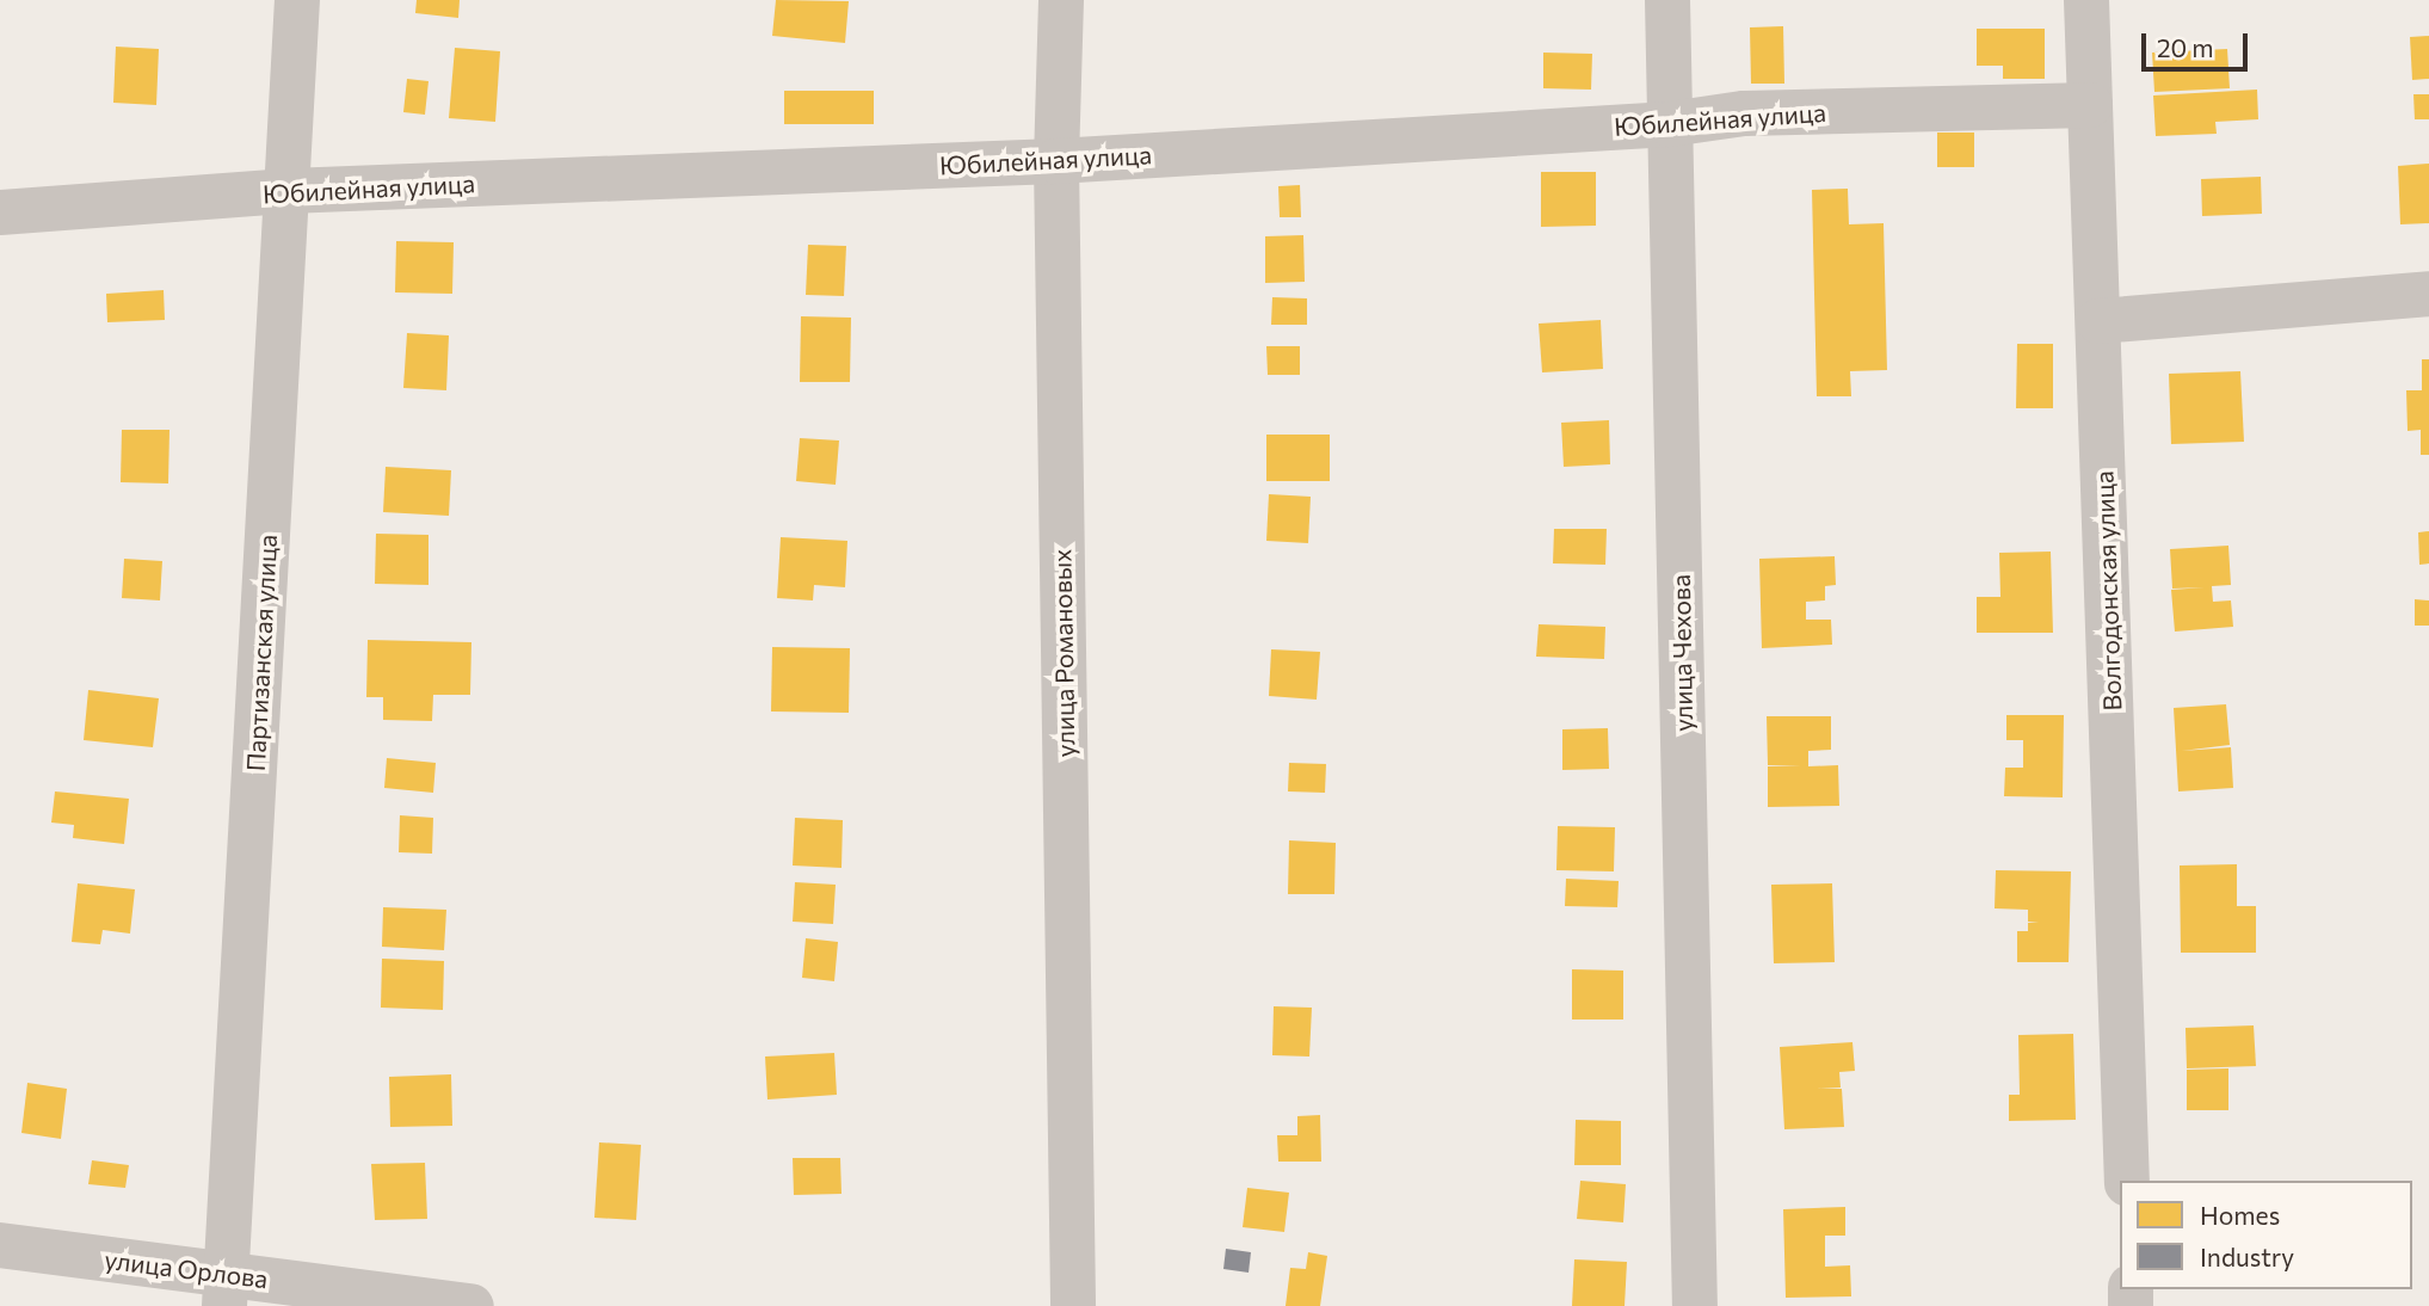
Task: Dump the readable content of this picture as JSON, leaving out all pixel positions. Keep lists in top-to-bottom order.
{
  "streets": {
    "street": [
      "Юбилейная улица",
      "Волгодонская улица",
      "Партизанская улица",
      "улица Романовых",
      "улица Чехова",
      "улица Орлова"
    ]
  },
  "crossings": [
    ["Юбилейная улица", "Волгодонская улица"],
    ["Юбилейная улица", "Партизанская улица"],
    ["Юбилейная улица", "улица Романовых"],
    ["Юбилейная улица", "улица Чехова"],
    ["Партизанская улица", "улица Орлова"]
  ],
  "legend": ["Homes", "Industry"],
  "scale_bar": "20 m"
}
